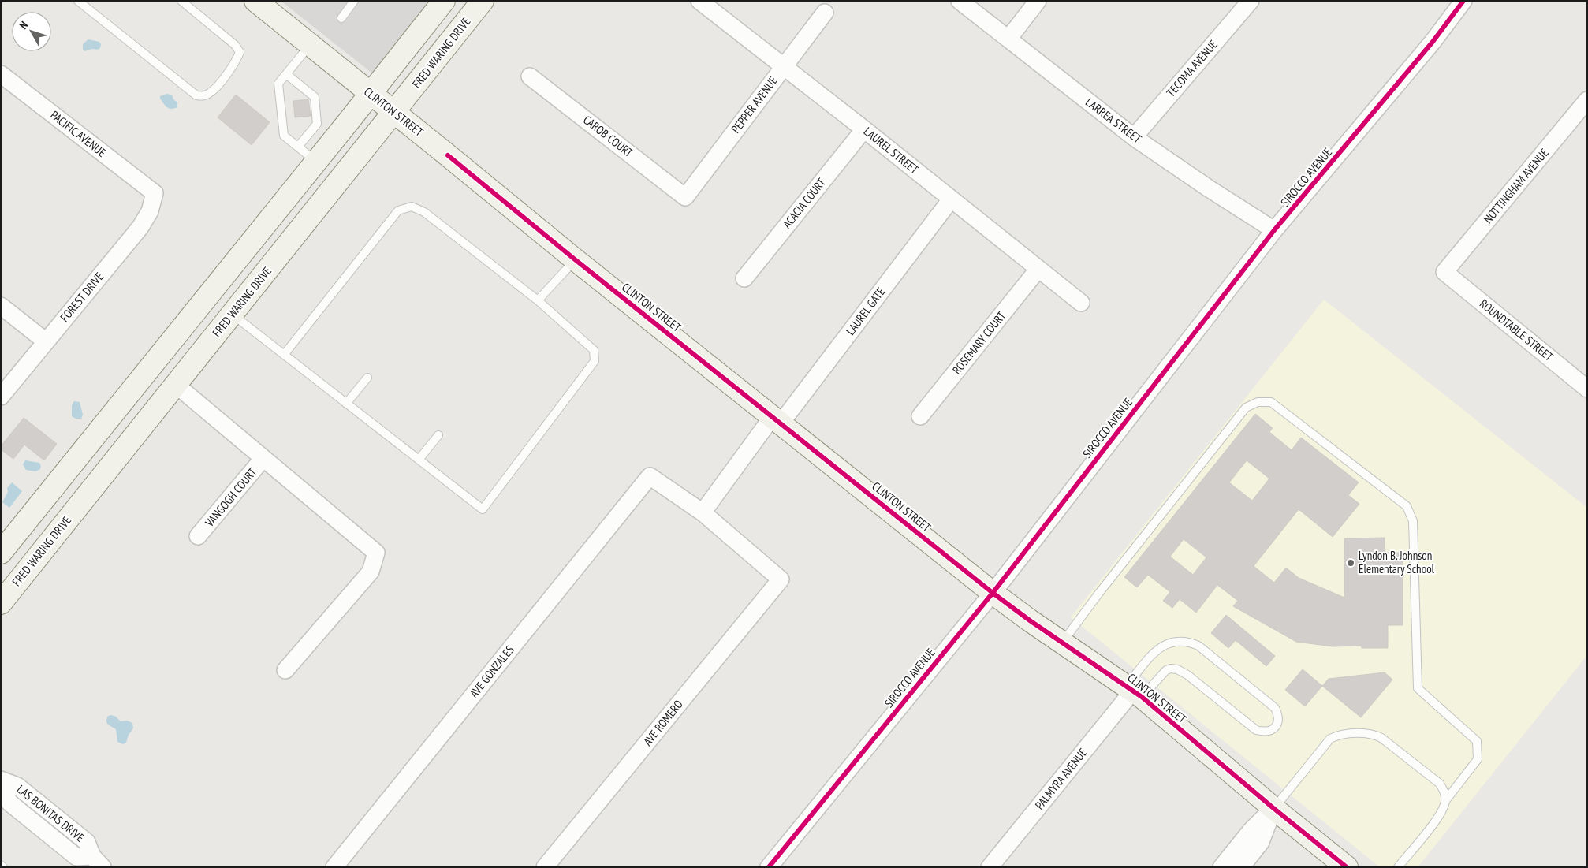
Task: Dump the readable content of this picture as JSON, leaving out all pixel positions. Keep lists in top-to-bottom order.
{
  "streets": {
    "main road": ["FRED WARING DRIVE", "CLINTON STREET"],
    "street": [
      "TECOMA AVENUE",
      "PEPPER AVENUE",
      "LARREA STREET",
      "PACIFIC AVENUE",
      "CAROB COURT",
      "LAUREL STREET",
      "SIROCCO AVENUE",
      "NOTTINGHAM AVENUE",
      "ACACIA COURT",
      "FOREST DRIVE",
      "LAUREL GATE",
      "ROUNDTABLE STREET",
      "ROSEMARY COURT",
      "VANGOGH COURT",
      "AVE GONZALES",
      "AVE ROMERO",
      "PALMYRA AVENUE",
      "LAS BONITAS DRIVE"
    ]
  },
  "crossings": [
    ["FRED WARING DRIVE", "CLINTON STREET"],
    ["TECOMA AVENUE", "LARREA STREET"],
    ["PEPPER AVENUE", "CAROB COURT"],
    ["PEPPER AVENUE", "LAUREL STREET"],
    ["CLINTON STREET", "SIROCCO AVENUE"],
    ["CLINTON STREET", "LAUREL GATE"],
    ["CLINTON STREET", "PALMYRA AVENUE"],
    ["LARREA STREET", "SIROCCO AVENUE"],
    ["PACIFIC AVENUE", "FOREST DRIVE"],
    ["LAUREL STREET", "ACACIA COURT"],
    ["LAUREL STREET", "LAUREL GATE"],
    ["LAUREL STREET", "ROSEMARY COURT"],
    ["NOTTINGHAM AVENUE", "ROUNDTABLE STREET"],
    ["LAUREL GATE", "AVE GONZALES"],
    ["LAUREL GATE", "AVE ROMERO"],
    ["AVE GONZALES", "AVE ROMERO"]
  ],
  "places": ["Lyndon B. Johnson Elementary School"],
  "north": "top left"
}
